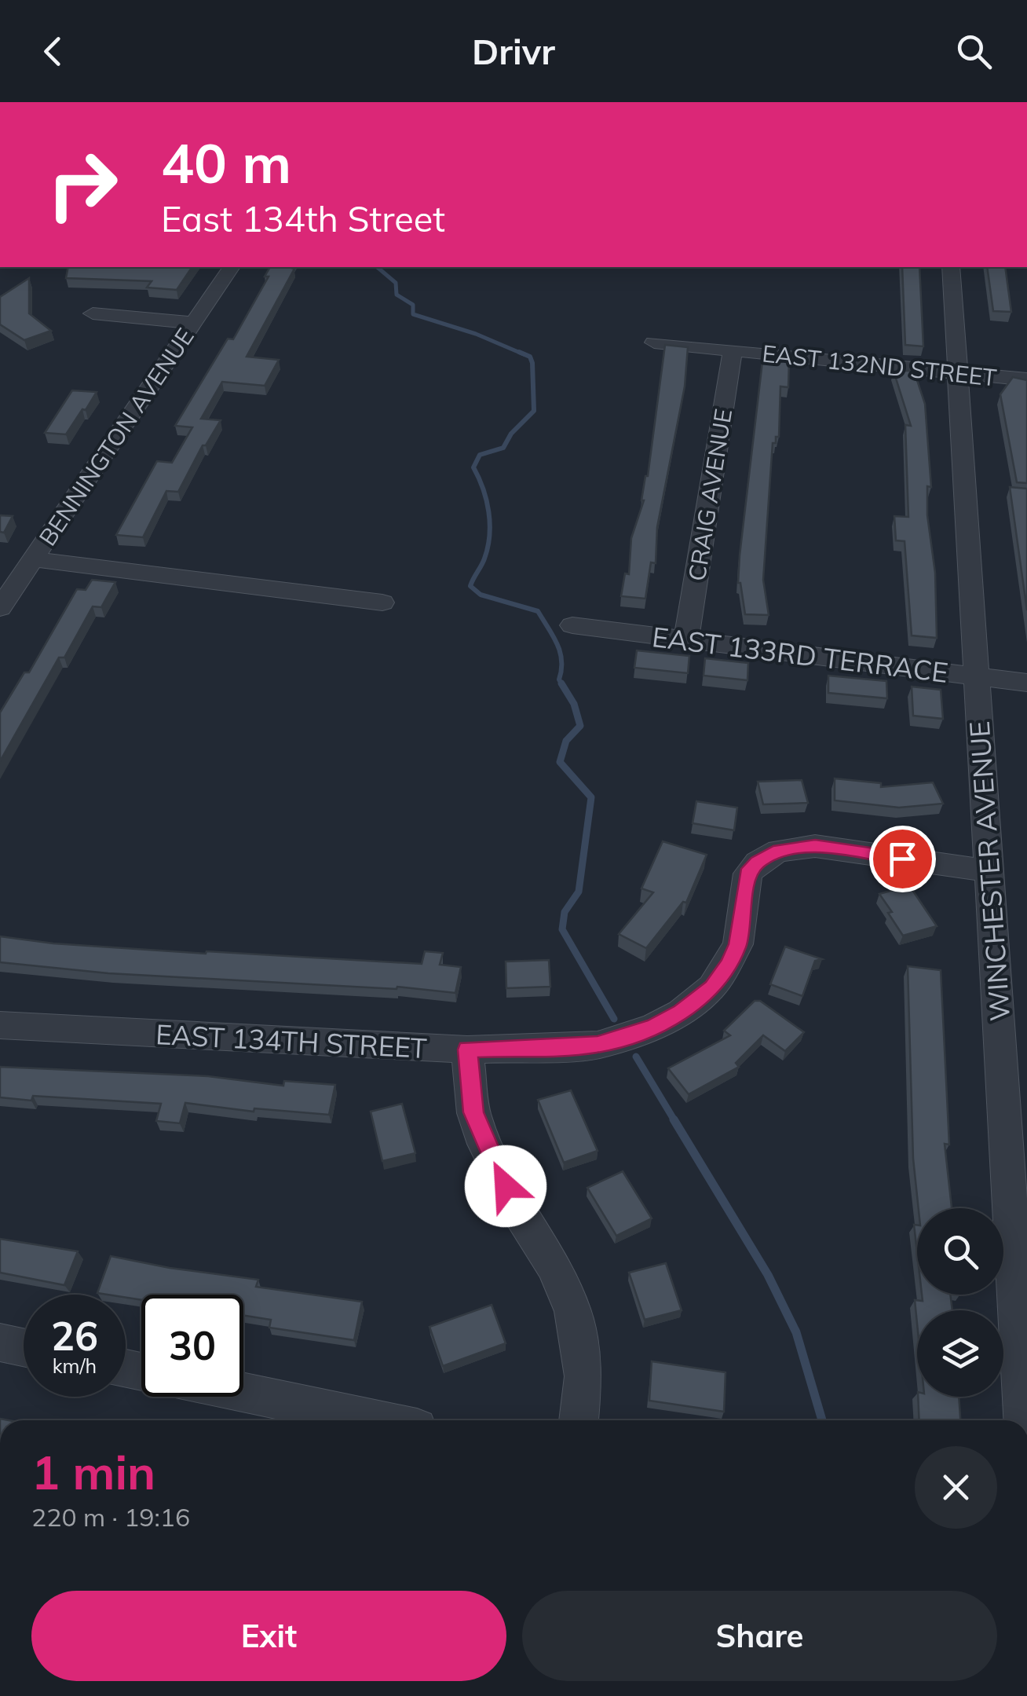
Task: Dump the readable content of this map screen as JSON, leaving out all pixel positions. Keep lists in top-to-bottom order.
{
  "streets": {
    "street": [
      "EAST 132ND STREET",
      "BENNINGTON AVENUE",
      "CRAIG AVENUE",
      "EAST 133RD TERRACE",
      "WINCHESTER AVENUE",
      "EAST 134TH STREET"
    ]
  },
  "crossings": [
    ["EAST 132ND STREET", "CRAIG AVENUE"],
    ["EAST 132ND STREET", "WINCHESTER AVENUE"],
    ["CRAIG AVENUE", "EAST 133RD TERRACE"],
    ["EAST 133RD TERRACE", "WINCHESTER AVENUE"],
    ["WINCHESTER AVENUE", "EAST 134TH STREET"]
  ],
  "page": {
    "header": "Drivr",
    "turn": ["40 m", "East 134th Street"],
    "speed": "26 km/h",
    "limit": "30",
    "heading": ["1 min", "220 m · 19:16"],
    "buttons": ["Exit", "Share"]
  }
}
